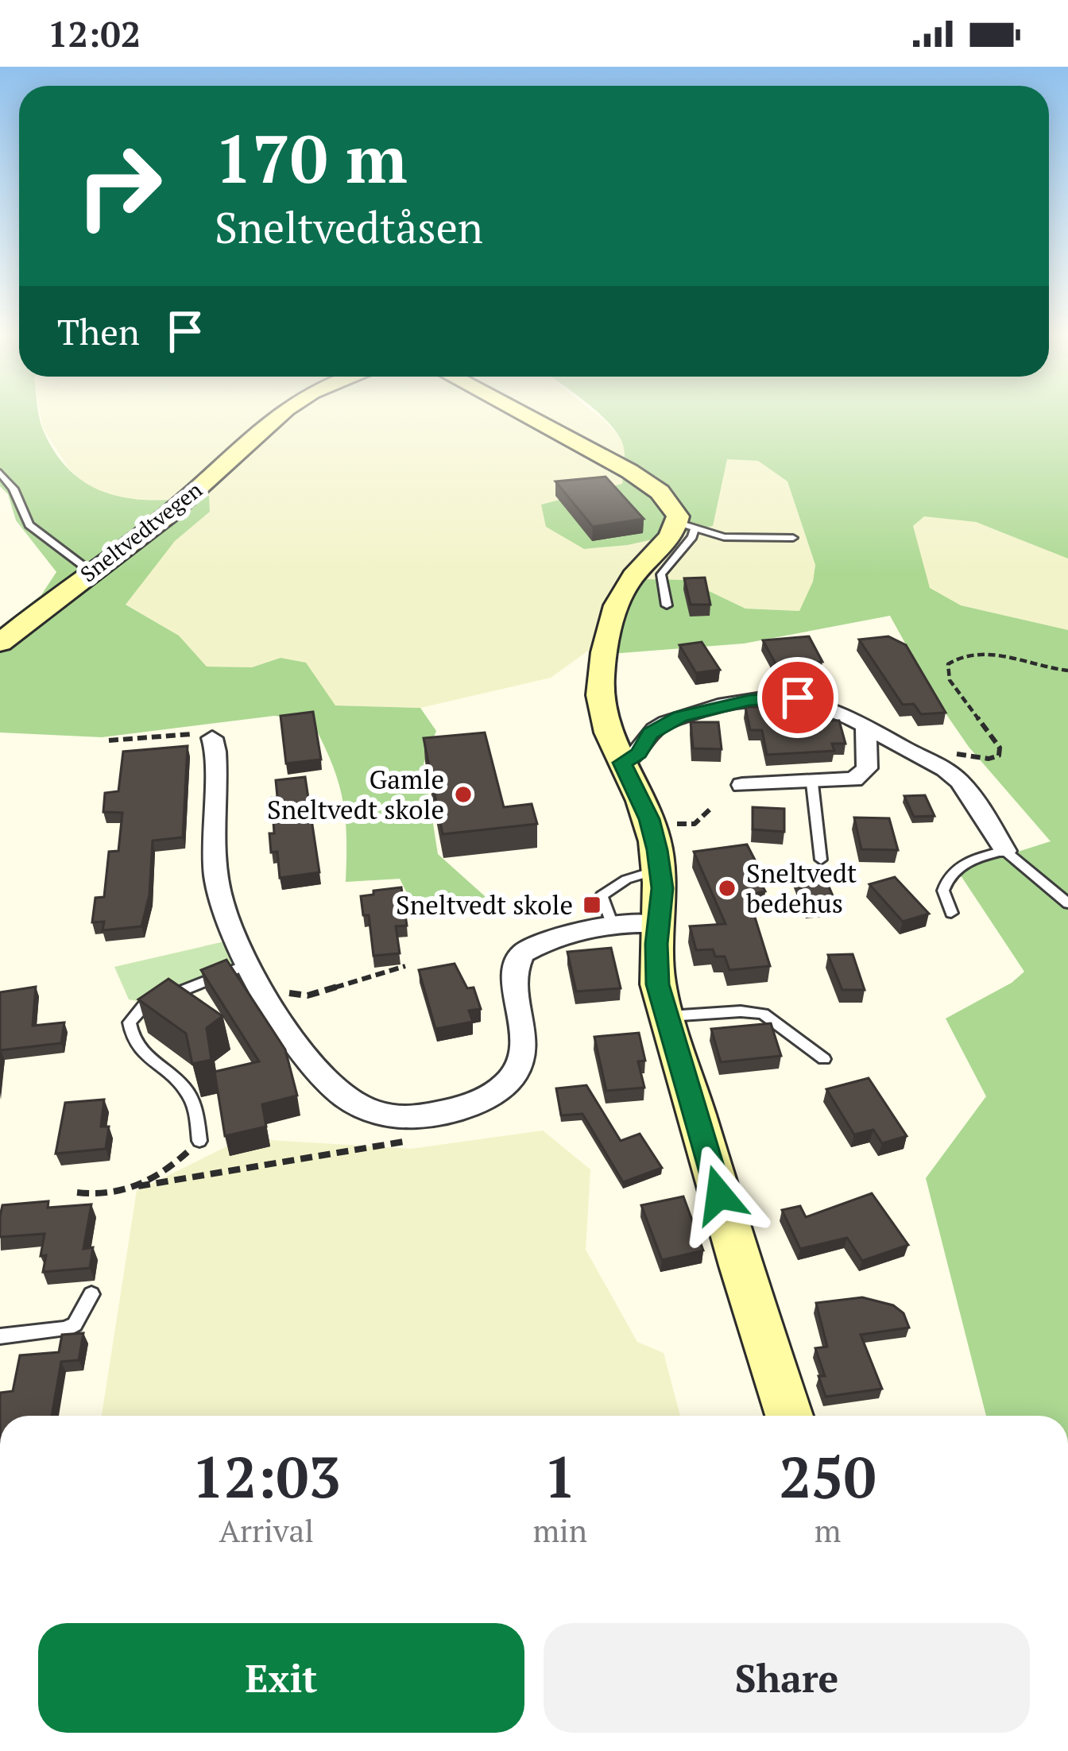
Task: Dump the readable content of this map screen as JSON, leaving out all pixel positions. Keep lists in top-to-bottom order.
{
  "streets": {
    "main road": ["Sneltvedtvegen"]
  },
  "places": {
    "other": ["Gamle Sneltvedt skole", "Sneltvedt bedehus"],
    "transit": ["Sneltvedt skole"]
  },
  "page": {
    "status": "12:02",
    "turn": ["170 m", "Sneltvedtåsen"],
    "then": "Then",
    "eta": [
      "12:03",
      "Arrival",
      "1",
      "min",
      "250",
      "m"
    ],
    "buttons": ["Exit", "Share"]
  }
}
